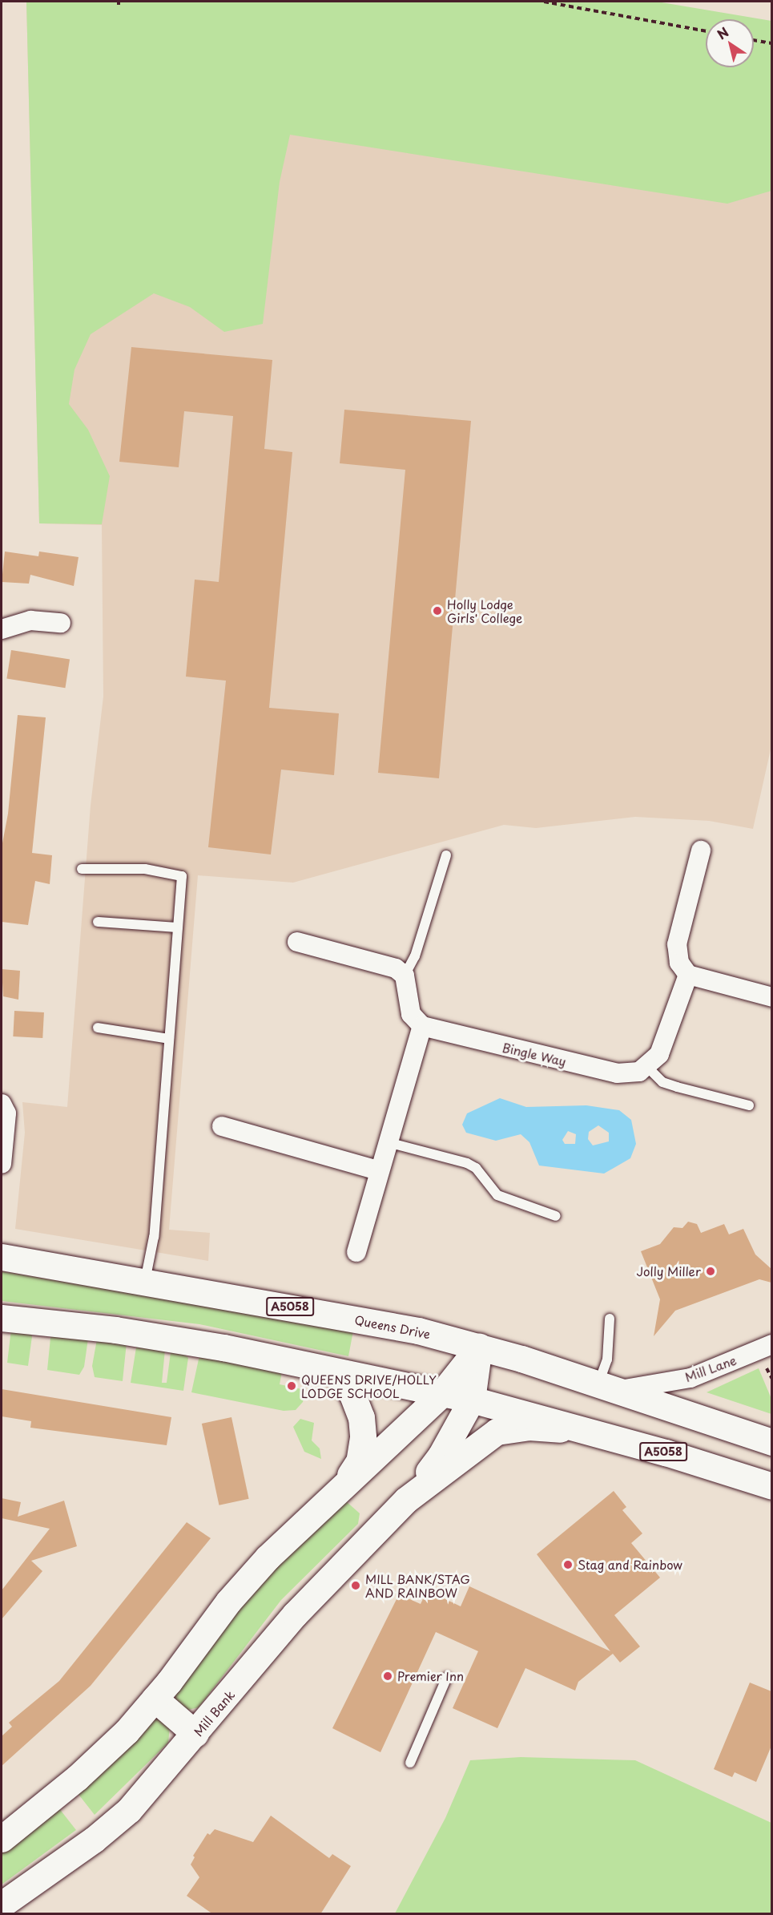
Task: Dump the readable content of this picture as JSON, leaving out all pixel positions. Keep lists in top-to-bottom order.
{
  "streets": {
    "main road": ["A5058", "Queens Drive", "Mill Bank"],
    "street": ["Bingle Way", "Mill Lane"]
  },
  "crossings": [
    ["A5058", "Mill Bank"],
    ["Queens Drive", "Mill Lane"],
    ["Queens Drive", "Mill Bank"]
  ],
  "places": [
    "Holly Lodge Girls' College",
    "Jolly Miller",
    "QUEENS DRIVE/HOLLY LODGE SCHOOL",
    "Stag and Rainbow",
    "MILL BANK/STAG AND RAINBOW",
    "Premier Inn"
  ],
  "north": "top left"
}
